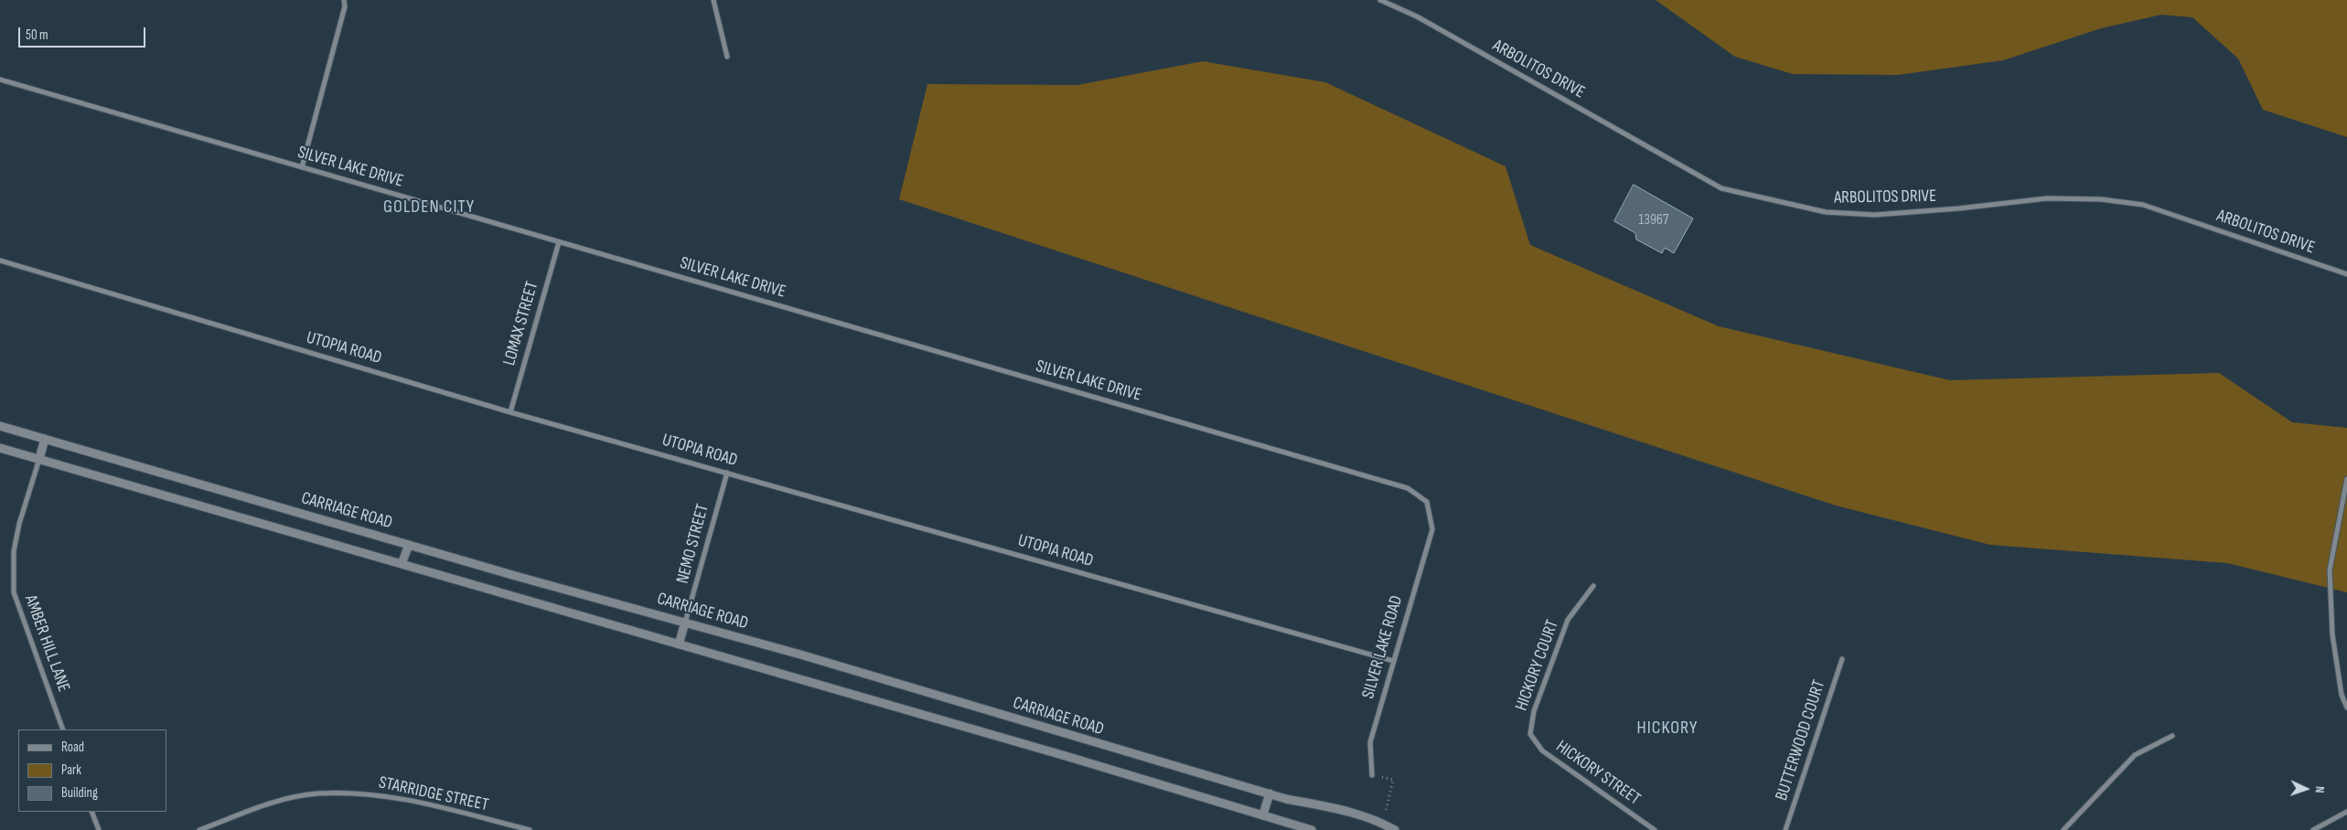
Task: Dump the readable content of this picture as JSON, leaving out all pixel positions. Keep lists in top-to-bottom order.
{
  "streets": {
    "street": [
      "ARBOLITOS DRIVE",
      "SILVER LAKE DRIVE",
      "LOMAX STREET",
      "UTOPIA ROAD",
      "CARRIAGE ROAD",
      "NEMO STREET",
      "AMBER HILL LANE",
      "SILVER LAKE ROAD",
      "HICKORY COURT",
      "BUTTERWOOD COURT",
      "HICKORY STREET",
      "STARRIDGE STREET"
    ]
  },
  "crossings": [
    ["SILVER LAKE DRIVE", "LOMAX STREET"],
    ["SILVER LAKE DRIVE", "SILVER LAKE ROAD"],
    ["LOMAX STREET", "UTOPIA ROAD"],
    ["UTOPIA ROAD", "NEMO STREET"],
    ["UTOPIA ROAD", "SILVER LAKE ROAD"],
    ["CARRIAGE ROAD", "NEMO STREET"],
    ["CARRIAGE ROAD", "AMBER HILL LANE"],
    ["HICKORY COURT", "HICKORY STREET"]
  ],
  "districts": ["GOLDEN CITY", "HICKORY"],
  "house_numbers": ["13967"],
  "legend": ["Road", "Park", "Building"],
  "scale_bar": "50 m",
  "north": "right"
}
